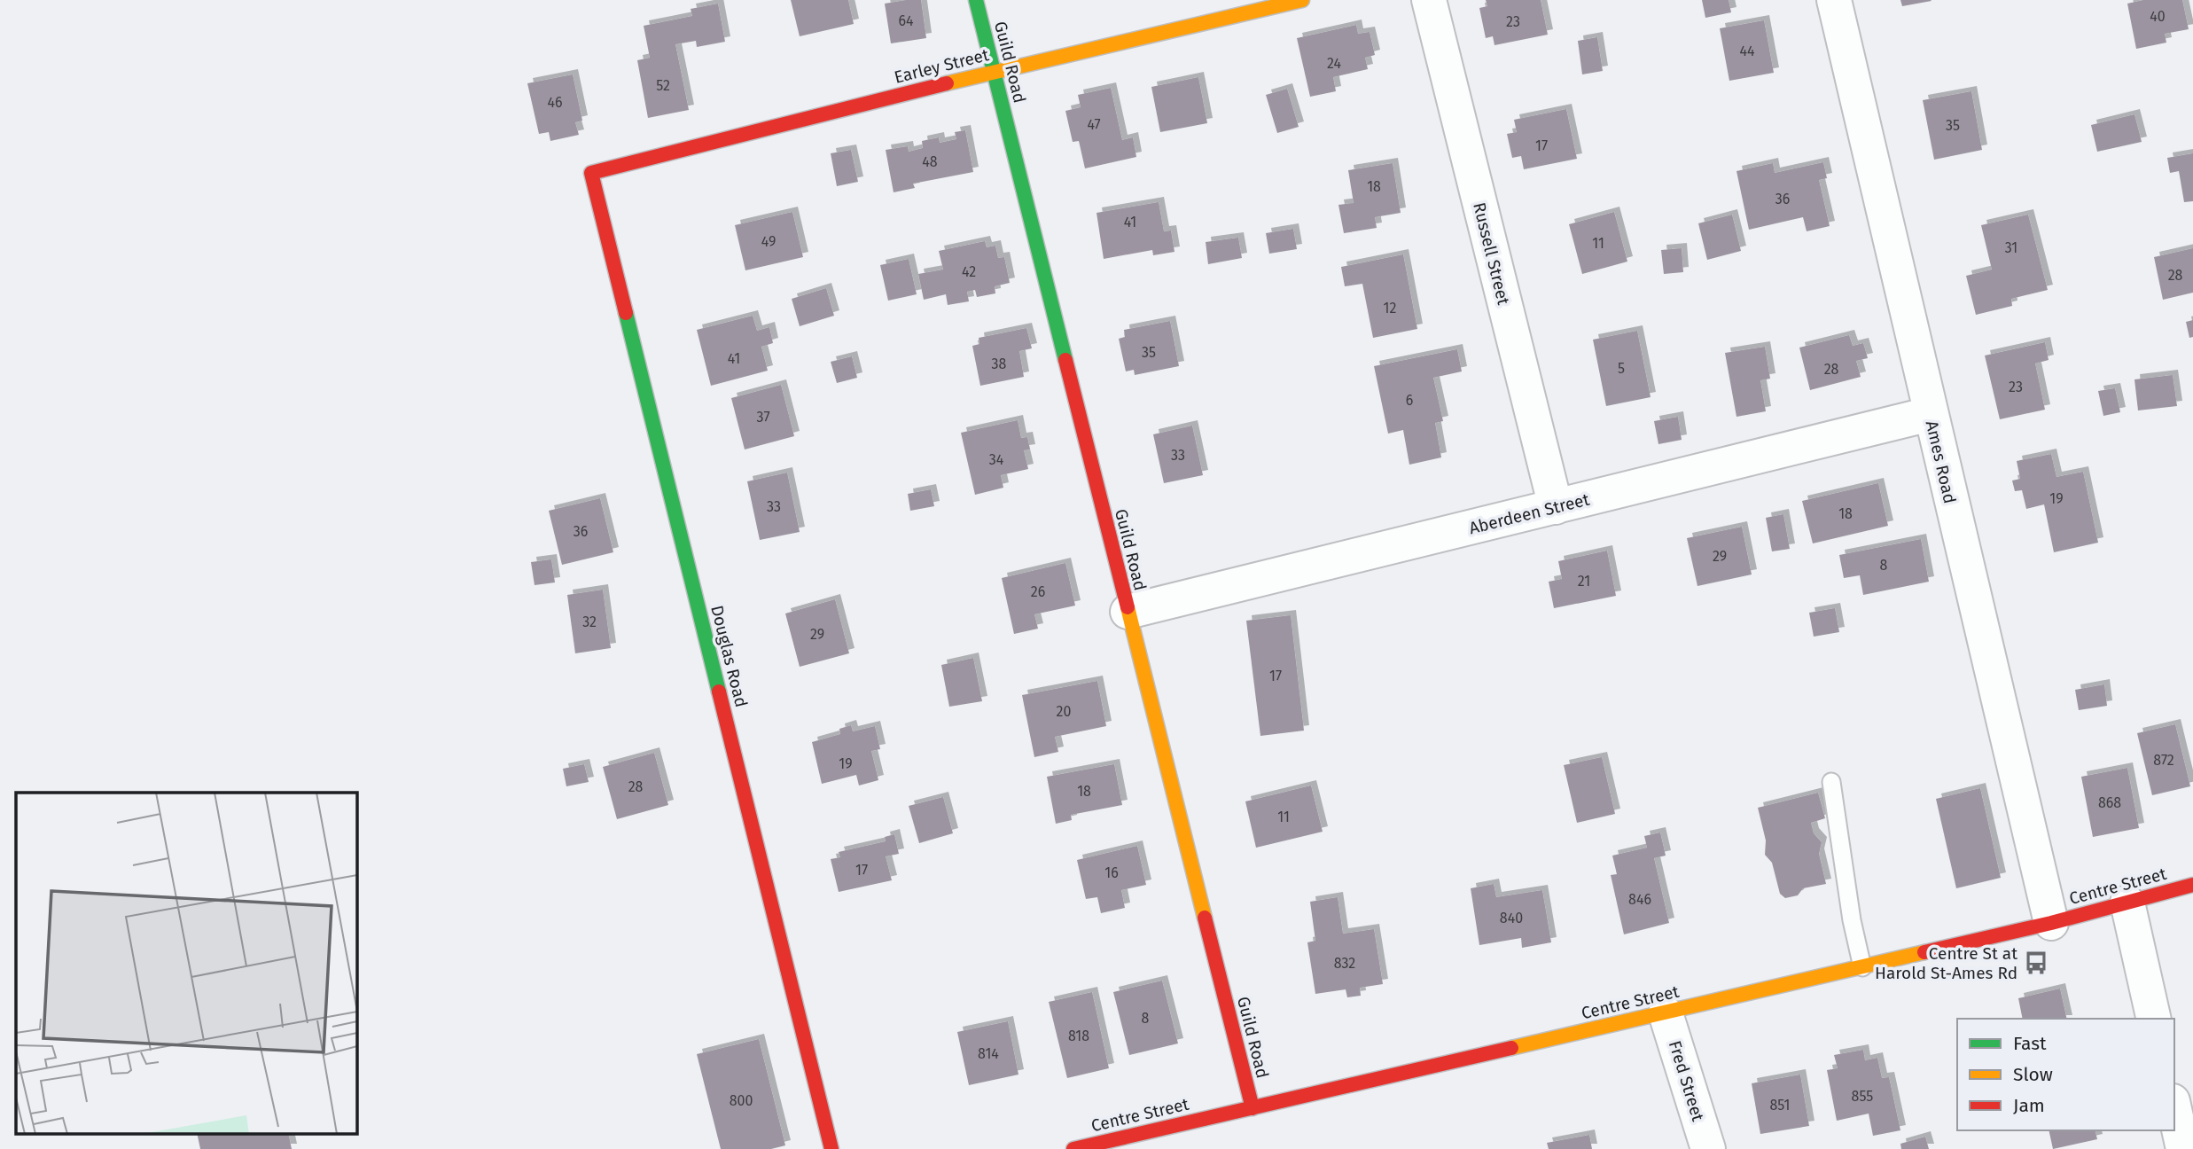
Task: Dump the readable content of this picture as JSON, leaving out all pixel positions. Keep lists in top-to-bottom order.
{
  "streets": {
    "street": [
      "Guild Road",
      "Earley Street",
      "Russell Street",
      "Ames Road",
      "Aberdeen Street",
      "Douglas Road",
      "Centre Street",
      "Fred Street"
    ]
  },
  "crossings": [
    ["Guild Road", "Earley Street"],
    ["Guild Road", "Aberdeen Street"],
    ["Guild Road", "Centre Street"],
    ["Earley Street", "Douglas Road"],
    ["Russell Street", "Aberdeen Street"],
    ["Ames Road", "Aberdeen Street"],
    ["Ames Road", "Centre Street"],
    ["Centre Street", "Fred Street"]
  ],
  "places": {
    "bus stop": ["Centre St at Harold St-Ames Rd"]
  },
  "house_numbers": [
    "40",
    "64",
    "23",
    "44",
    "24",
    "52",
    "46",
    "47",
    "35",
    "17",
    "48",
    "18",
    "36",
    "41",
    "49",
    "11",
    "31",
    "42",
    "28",
    "12",
    "35",
    "41",
    "38",
    "5",
    "28",
    "23",
    "6",
    "37",
    "33",
    "34",
    "19",
    "33",
    "18",
    "36",
    "29",
    "8",
    "21",
    "26",
    "32",
    "29",
    "17",
    "20",
    "872",
    "19",
    "28",
    "18",
    "868",
    "11",
    "17",
    "16",
    "846",
    "840",
    "832",
    "8",
    "818",
    "814",
    "855",
    "800",
    "851"
  ],
  "legend": ["Fast", "Slow", "Jam"]
}
